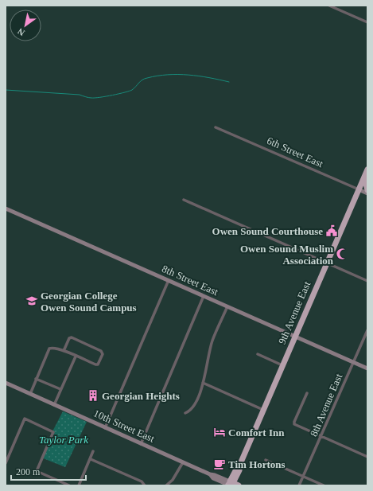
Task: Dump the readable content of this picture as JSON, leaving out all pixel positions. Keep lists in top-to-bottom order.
{
  "streets": {
    "highway": ["9th Avenue East"],
    "street": [
      "6th Street East",
      "8th Street East",
      "8th Avenue East",
      "10th Street East"
    ]
  },
  "crossings": [
    ["6th Street East", "9th Avenue East"],
    ["8th Street East", "9th Avenue East"],
    ["8th Street East", "8th Avenue East"],
    ["9th Avenue East", "10th Street East"]
  ],
  "parks": ["Taylor Park"],
  "places": {
    "public building": ["Owen Sound Courthouse"],
    "mosque": ["Owen Sound Muslim Association"],
    "school or university": ["Georgian College Owen Sound Campus"],
    "building": ["Georgian Heights"],
    "hotel": ["Comfort Inn"],
    "cafe": ["Tim Hortons"]
  },
  "scale_bar": "200 m",
  "north": "bottom left"
}
